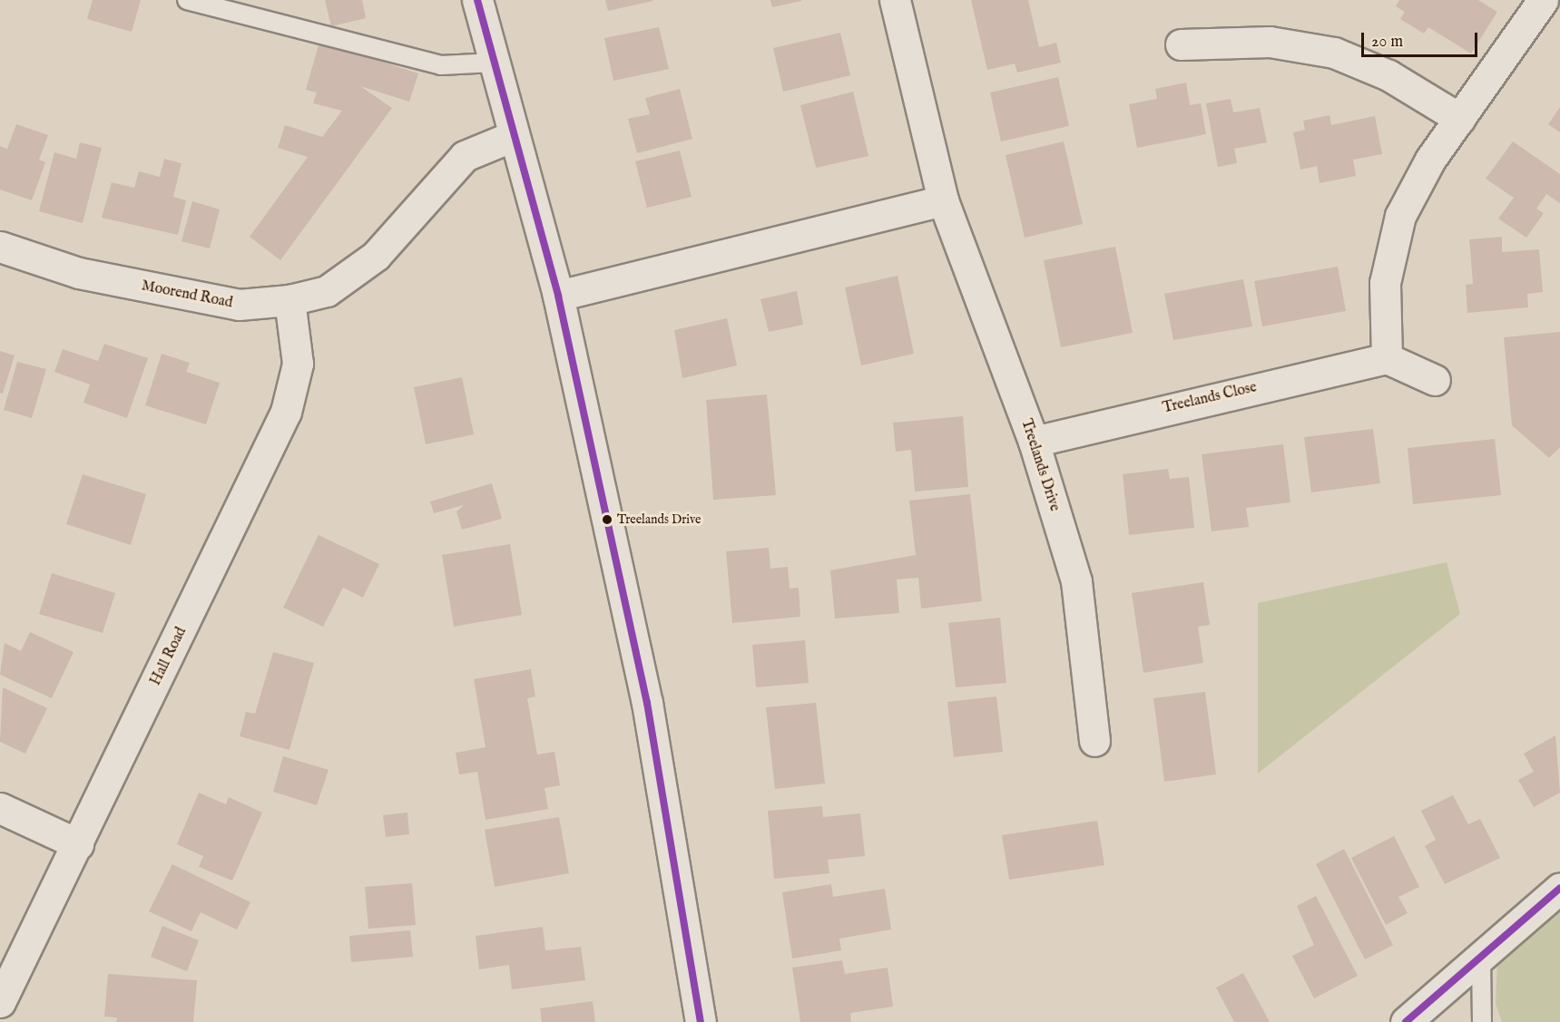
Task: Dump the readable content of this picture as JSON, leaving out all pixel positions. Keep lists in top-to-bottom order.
{
  "streets": {
    "street": [
      "Moorend Road",
      "Treelands Close",
      "Treelands Drive",
      "Hall Road"
    ]
  },
  "crossings": [
    ["Moorend Road", "Hall Road"],
    ["Treelands Close", "Treelands Drive"]
  ],
  "places": ["Treelands Drive"],
  "scale_bar": "20 m"
}
